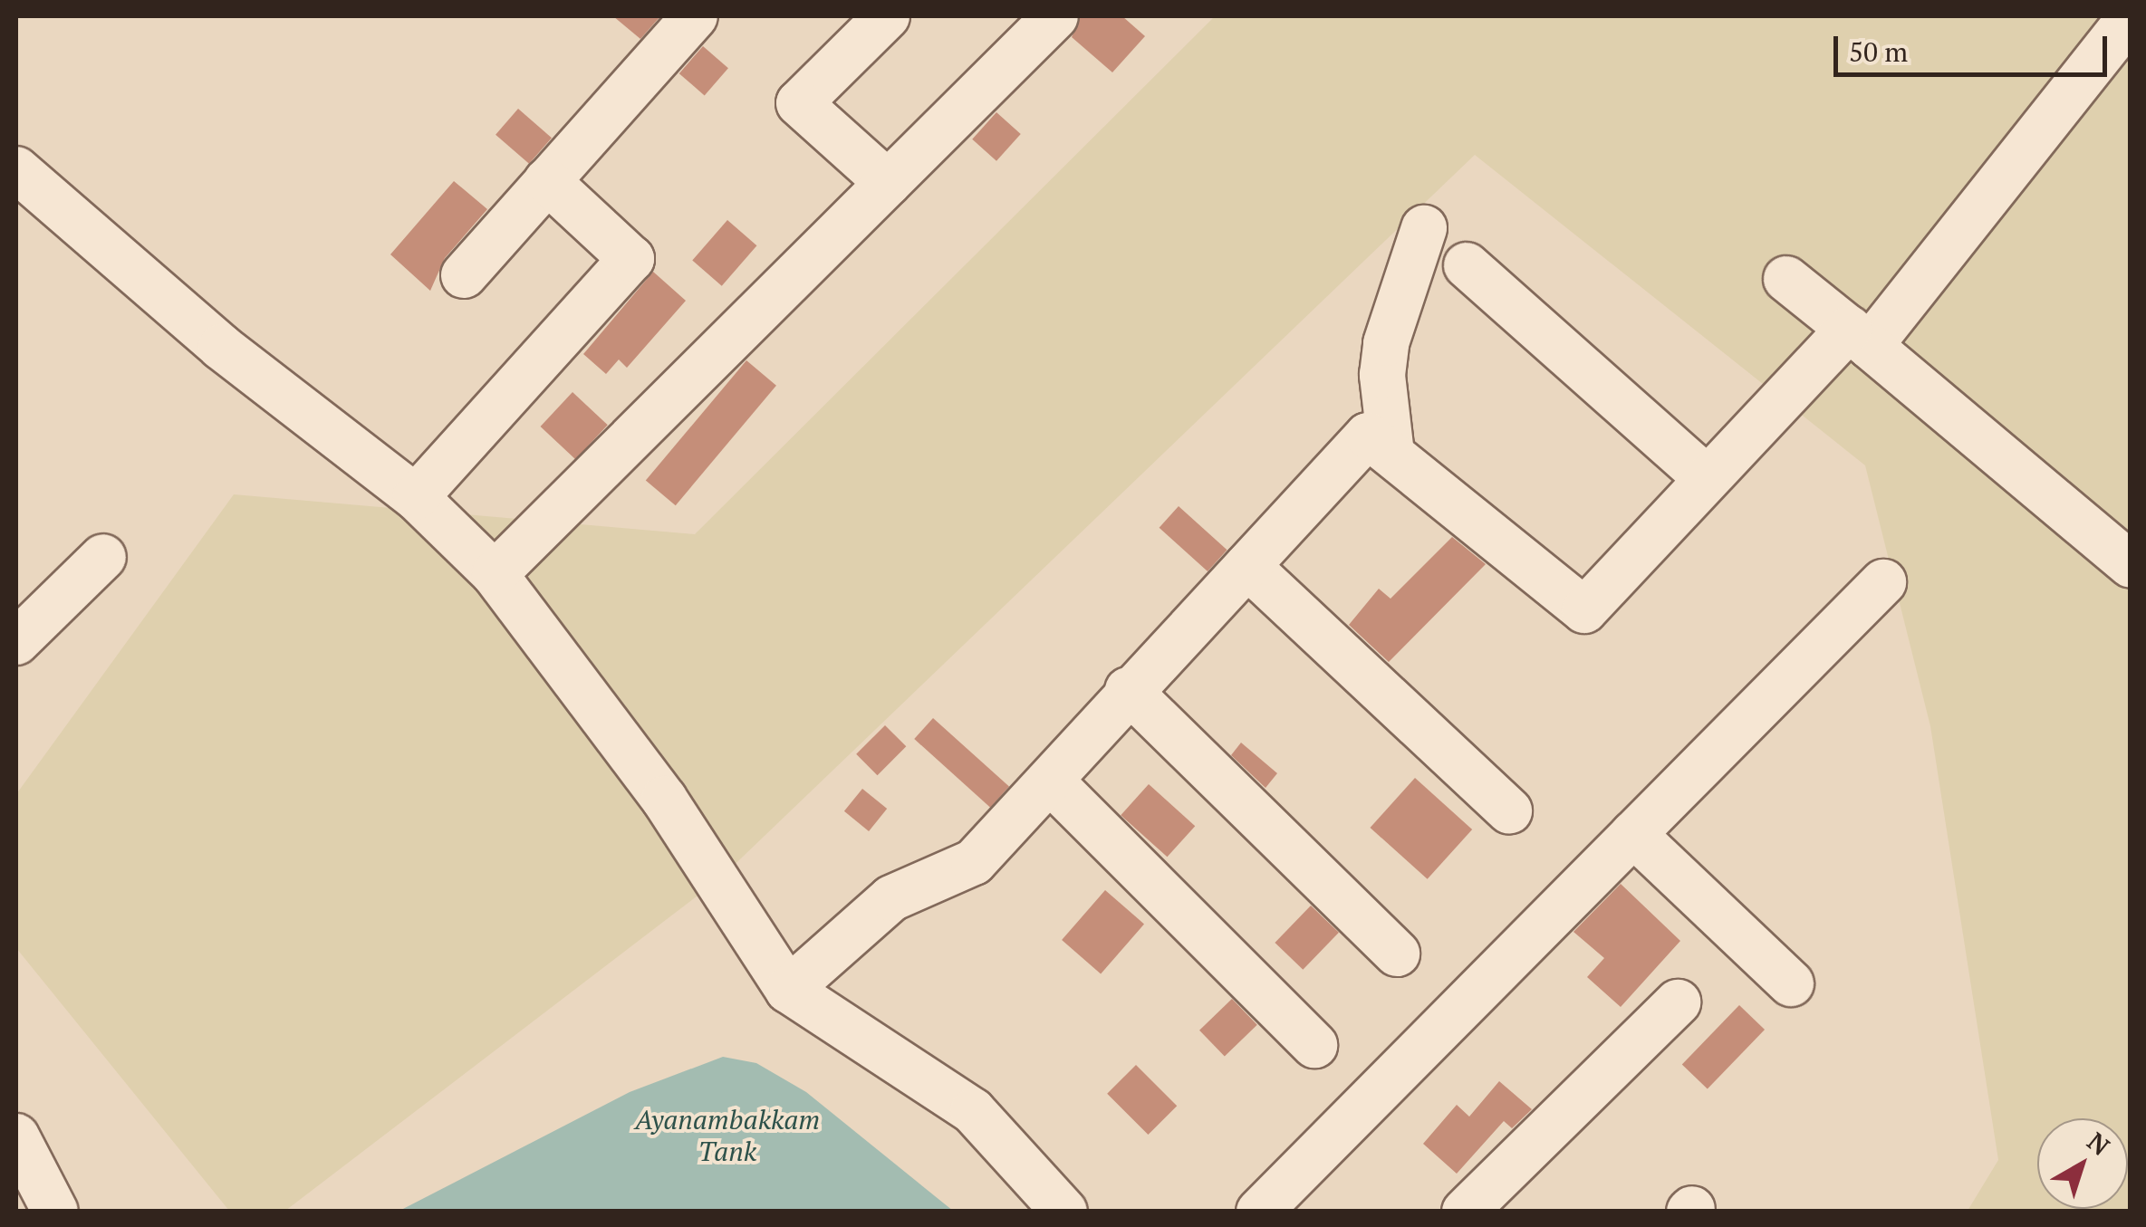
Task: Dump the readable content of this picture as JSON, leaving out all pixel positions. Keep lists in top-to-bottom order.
{
  "water": ["Ayanambakkam Tank"],
  "scale_bar": "50 m",
  "north": "top right"
}
